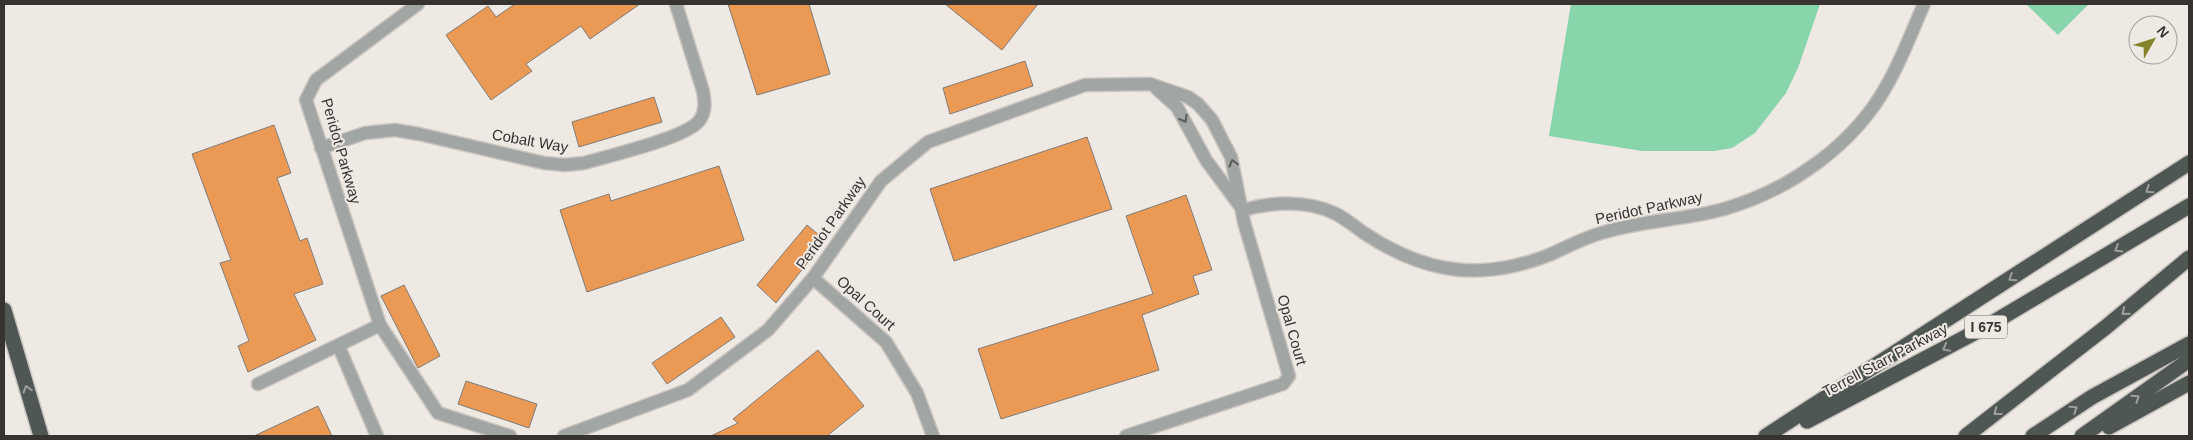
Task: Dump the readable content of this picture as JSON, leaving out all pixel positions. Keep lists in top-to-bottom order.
{
  "streets": {
    "highway": ["I 675", "Terrell Starr Parkway"],
    "street": ["Cobalt Way", "Peridot Parkway", "Opal Court"]
  },
  "crossings": [
    ["Cobalt Way", "Peridot Parkway"],
    ["Peridot Parkway", "Opal Court"]
  ],
  "north": "top right"
}
